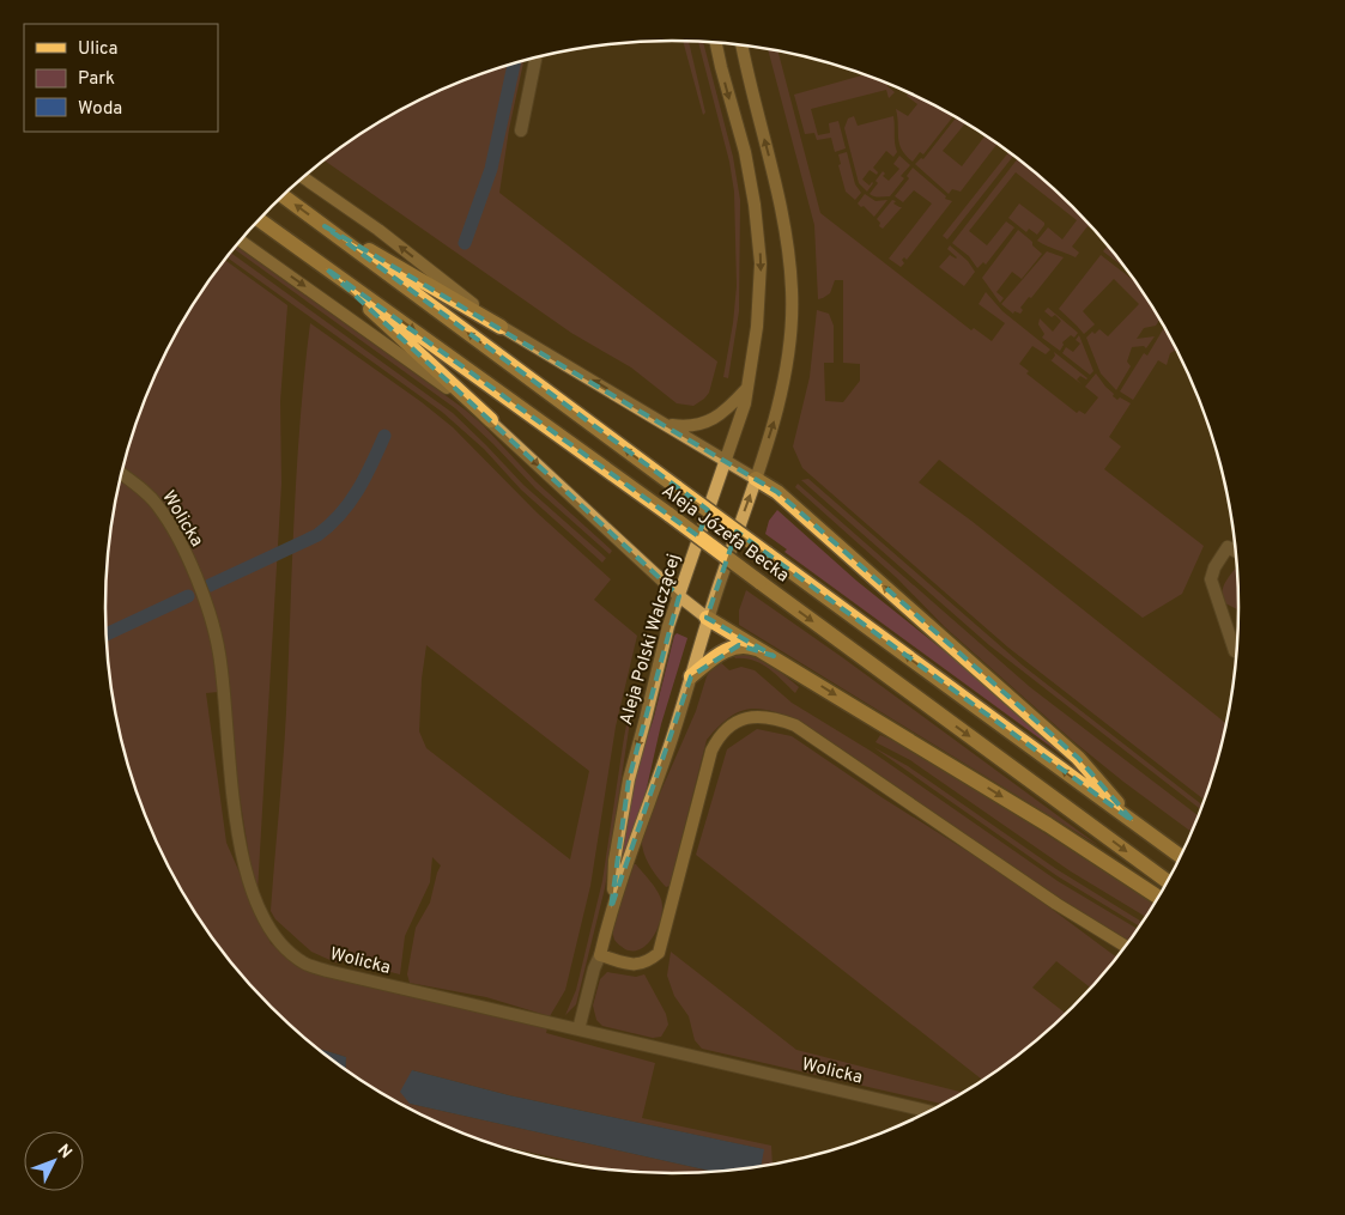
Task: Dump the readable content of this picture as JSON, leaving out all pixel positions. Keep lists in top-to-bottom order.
{
  "streets": {
    "main road": ["Aleja Józefa Becka", "Aleja Polski Walczącej"],
    "street": ["Wolicka"]
  },
  "crossings": [
    ["Wolicka", "Aleja Polski Walczącej"]
  ],
  "legend": ["Ulica", "Park", "Woda"],
  "north": "top right"
}
